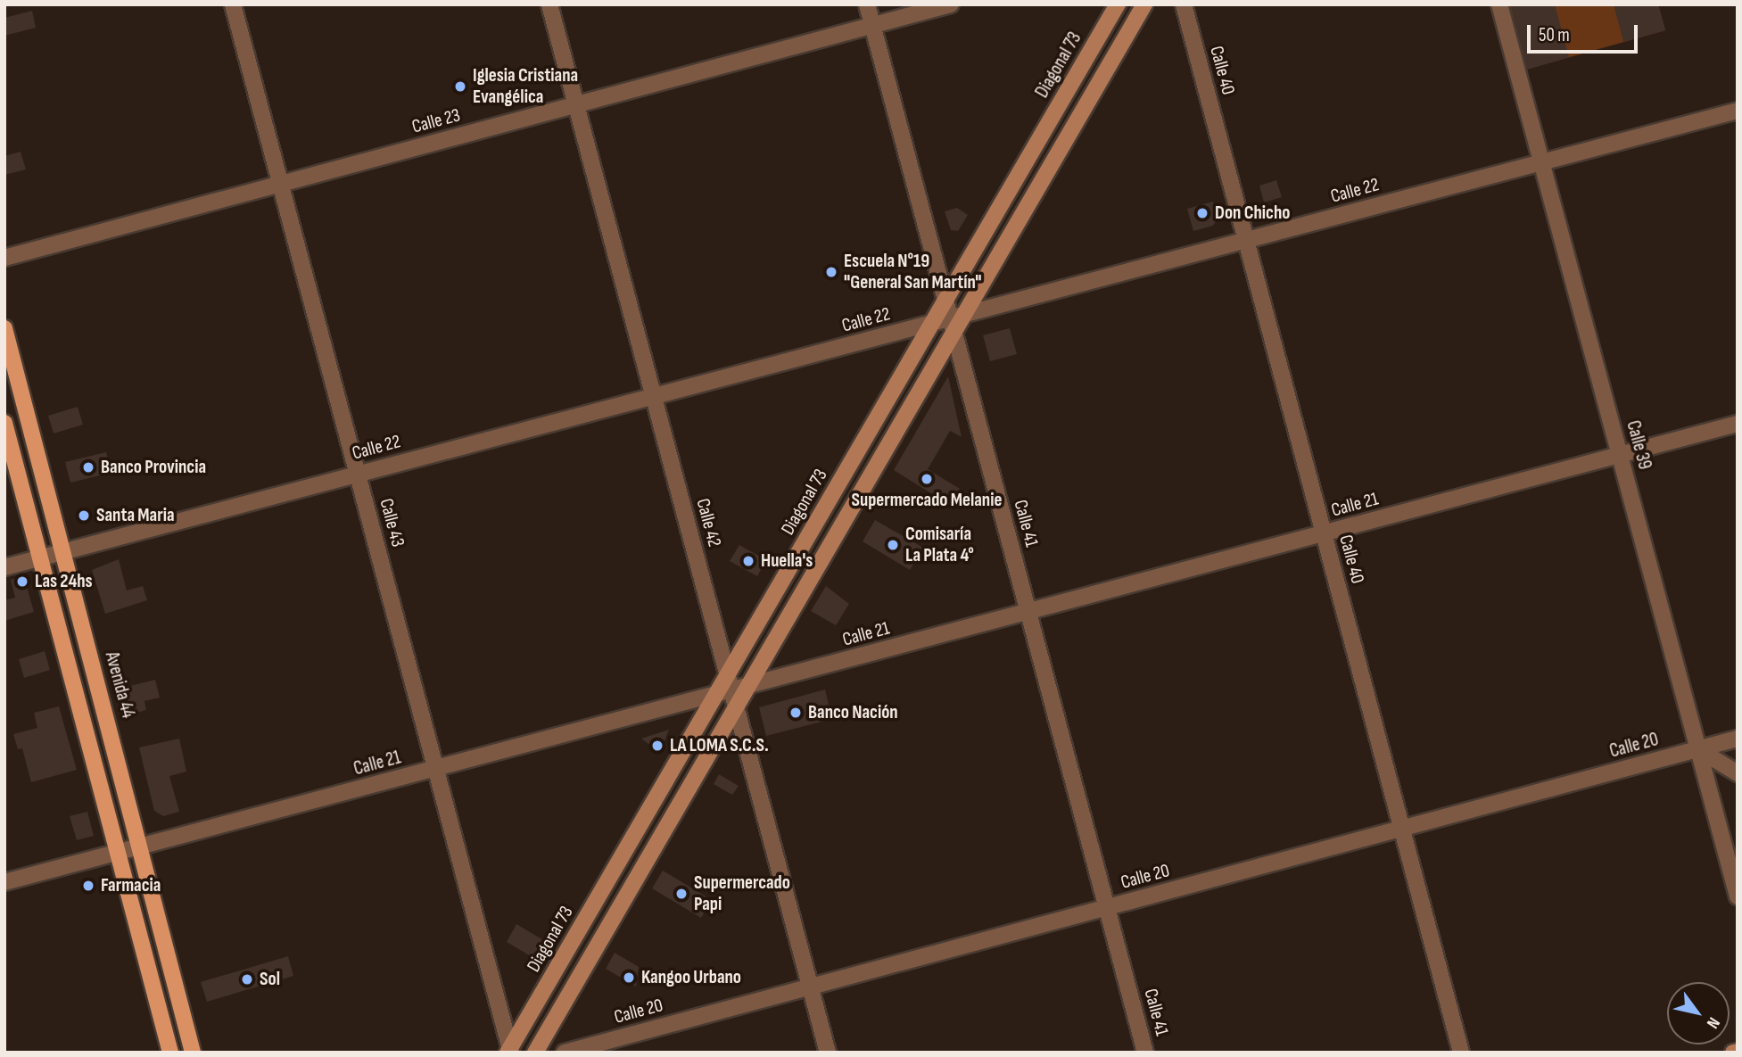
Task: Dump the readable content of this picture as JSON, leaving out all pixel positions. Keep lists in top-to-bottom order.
{
  "streets": {
    "main road": ["Diagonal 73", "Avenida 44"],
    "street": [
      "Calle 40",
      "Calle 23",
      "Calle 22",
      "Calle 39",
      "Calle 21",
      "Calle 43",
      "Calle 42",
      "Calle 41",
      "Calle 20"
    ]
  },
  "crossings": [
    ["Diagonal 73", "Calle 22"],
    ["Diagonal 73", "Calle 21"],
    ["Diagonal 73", "Calle 43"],
    ["Diagonal 73", "Calle 42"],
    ["Diagonal 73", "Calle 41"],
    ["Calle 40", "Calle 22"],
    ["Calle 40", "Calle 21"],
    ["Calle 40", "Calle 20"],
    ["Calle 23", "Calle 43"],
    ["Calle 23", "Calle 42"],
    ["Calle 23", "Calle 41"],
    ["Calle 22", "Calle 39"],
    ["Calle 22", "Calle 43"],
    ["Calle 22", "Calle 42"],
    ["Calle 22", "Calle 41"],
    ["Calle 22", "Avenida 44"],
    ["Calle 39", "Calle 21"],
    ["Calle 39", "Calle 20"],
    ["Calle 21", "Calle 43"],
    ["Calle 21", "Calle 42"],
    ["Calle 21", "Calle 41"],
    ["Calle 21", "Avenida 44"],
    ["Calle 42", "Calle 20"],
    ["Calle 41", "Calle 20"]
  ],
  "places": [
    "Iglesia Cristiana Evangélica",
    "Don Chicho",
    "Escuela N°19 \"General San Martín\"",
    "Banco Provincia",
    "Supermercado Melanie",
    "Santa Maria",
    "Comisaría La Plata 4°",
    "Huella's",
    "Las 24hs",
    "Banco Nación",
    "LA LOMA S.C.S.",
    "Farmacia",
    "Supermercado Papi",
    "Kangoo Urbano",
    "Sol"
  ],
  "scale_bar": "50 m",
  "north": "bottom right"
}
